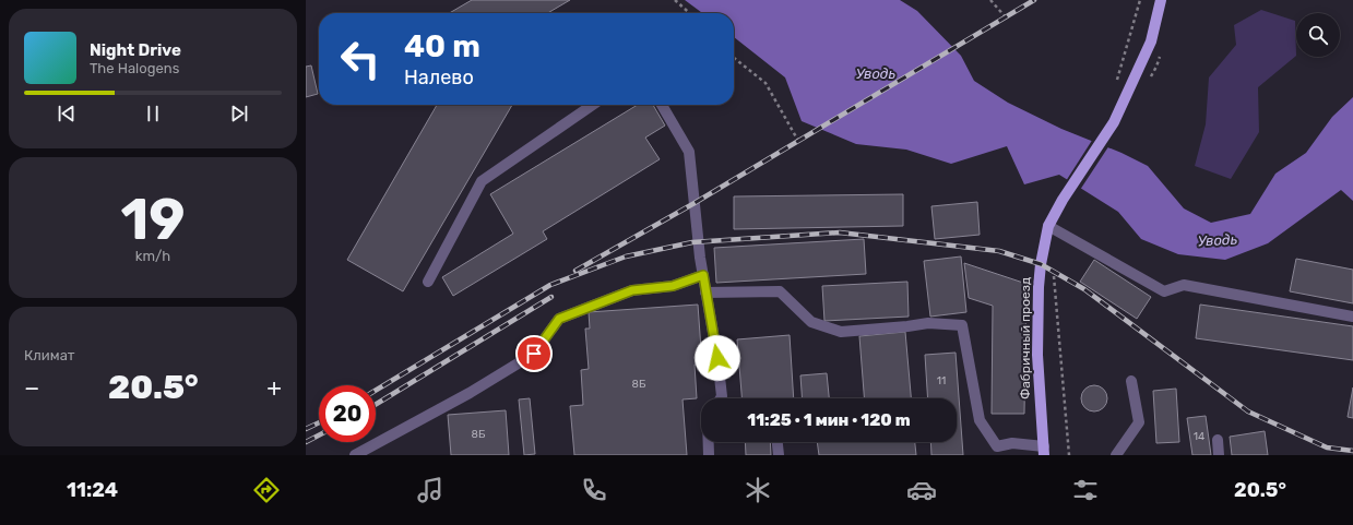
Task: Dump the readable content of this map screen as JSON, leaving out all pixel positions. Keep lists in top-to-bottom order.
{
  "streets": {
    "main road": ["Фабричный проезд"]
  },
  "water": ["Уводь"],
  "house_numbers": [
    "11",
    "8Б",
    "8Б",
    "14"
  ],
  "page": {
    "turn": ["40 m", "Налево"],
    "song": ["Night Drive", "The Halogens"],
    "tile": [
      ["19", "km/h"],
      "Климат"
    ],
    "heat": ["−", "20.5°", "+"],
    "limit": "20",
    "trip": "11:25 · 1 мин · 120 m",
    "tabs": ["11:24", "20.5°"]
  }
}
